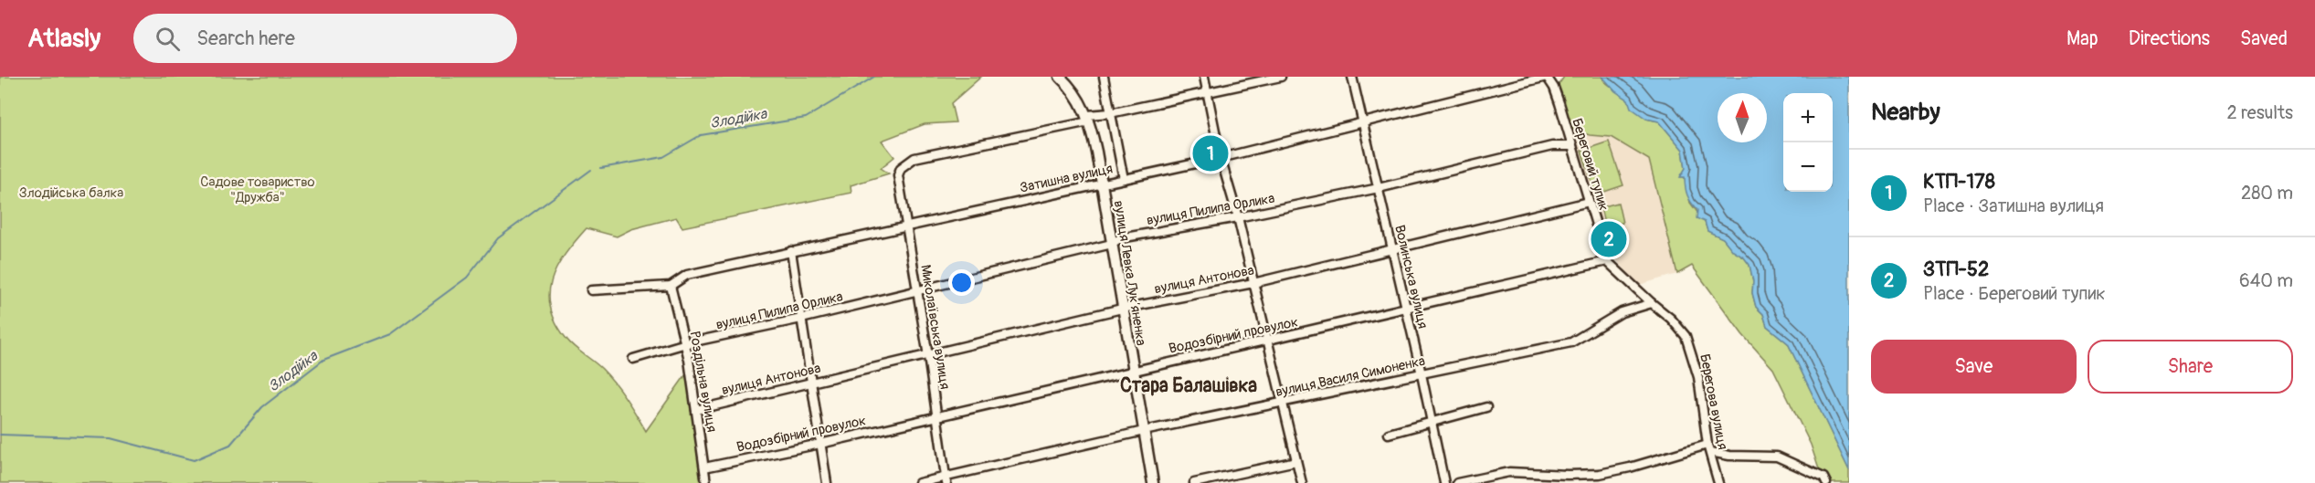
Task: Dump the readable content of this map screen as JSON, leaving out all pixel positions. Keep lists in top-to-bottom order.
{
  "streets": {
    "street": [
      "Береговий тупик",
      "Затишна вулиця",
      "вулиця Пилипа Орлика",
      "вулиця Левка Лукʼяненка",
      "Волинська вулиця",
      "вулиця Антонова",
      "Миколаївська вулиця",
      "Водозбірний провулок",
      "вулиця Василя Симоненка",
      "Роздільна вулиця",
      "Берегова вулиця"
    ]
  },
  "crossings": [
    ["Береговий тупик", "Затишна вулиця"],
    ["Береговий тупик", "вулиця Пилипа Орлика"],
    ["Береговий тупик", "вулиця Антонова"],
    ["Береговий тупик", "Водозбірний провулок"],
    ["Береговий тупик", "Берегова вулиця"],
    ["Затишна вулиця", "вулиця Левка Лукʼяненка"],
    ["Затишна вулиця", "Волинська вулиця"],
    ["Затишна вулиця", "Миколаївська вулиця"],
    ["Затишна вулиця", "Роздільна вулиця"],
    ["вулиця Пилипа Орлика", "вулиця Левка Лукʼяненка"],
    ["вулиця Пилипа Орлика", "Волинська вулиця"],
    ["вулиця Пилипа Орлика", "Миколаївська вулиця"],
    ["вулиця Пилипа Орлика", "Роздільна вулиця"],
    ["вулиця Левка Лукʼяненка", "вулиця Антонова"],
    ["вулиця Левка Лукʼяненка", "Миколаївська вулиця"],
    ["вулиця Левка Лукʼяненка", "Водозбірний провулок"],
    ["вулиця Левка Лукʼяненка", "вулиця Василя Симоненка"],
    ["Волинська вулиця", "вулиця Антонова"],
    ["Волинська вулиця", "Водозбірний провулок"],
    ["Волинська вулиця", "вулиця Василя Симоненка"],
    ["вулиця Антонова", "Миколаївська вулиця"],
    ["вулиця Антонова", "Роздільна вулиця"],
    ["Миколаївська вулиця", "Водозбірний провулок"],
    ["Миколаївська вулиця", "вулиця Василя Симоненка"],
    ["Водозбірний провулок", "Роздільна вулиця"],
    ["Водозбірний провулок", "Берегова вулиця"],
    ["вулиця Василя Симоненка", "Берегова вулиця"]
  ],
  "districts": ["Стара Балашівка"],
  "water": ["Злодійка"],
  "parks": ["Садове товариство \"Дружба\"", "Злодійська балка"],
  "north": "top",
  "page": {
    "header": "Atlasly",
    "search": "Search here",
    "nav": ["Map", "Directions", "Saved"],
    "heading": ["Nearby", "2 results"],
    "map_buttons": ["+", "−"],
    "pins": ["1", "2"],
    "list": [
      {
        "mark": "1",
        "name": "КТП-178",
        "note": "Place · Затишна вулиця",
        "value": "280 m"
      },
      {
        "mark": "2",
        "name": "ЗТП-52",
        "note": "Place · Береговий тупик",
        "value": "640 m"
      }
    ],
    "buttons": ["Save", "Share"]
  }
}
